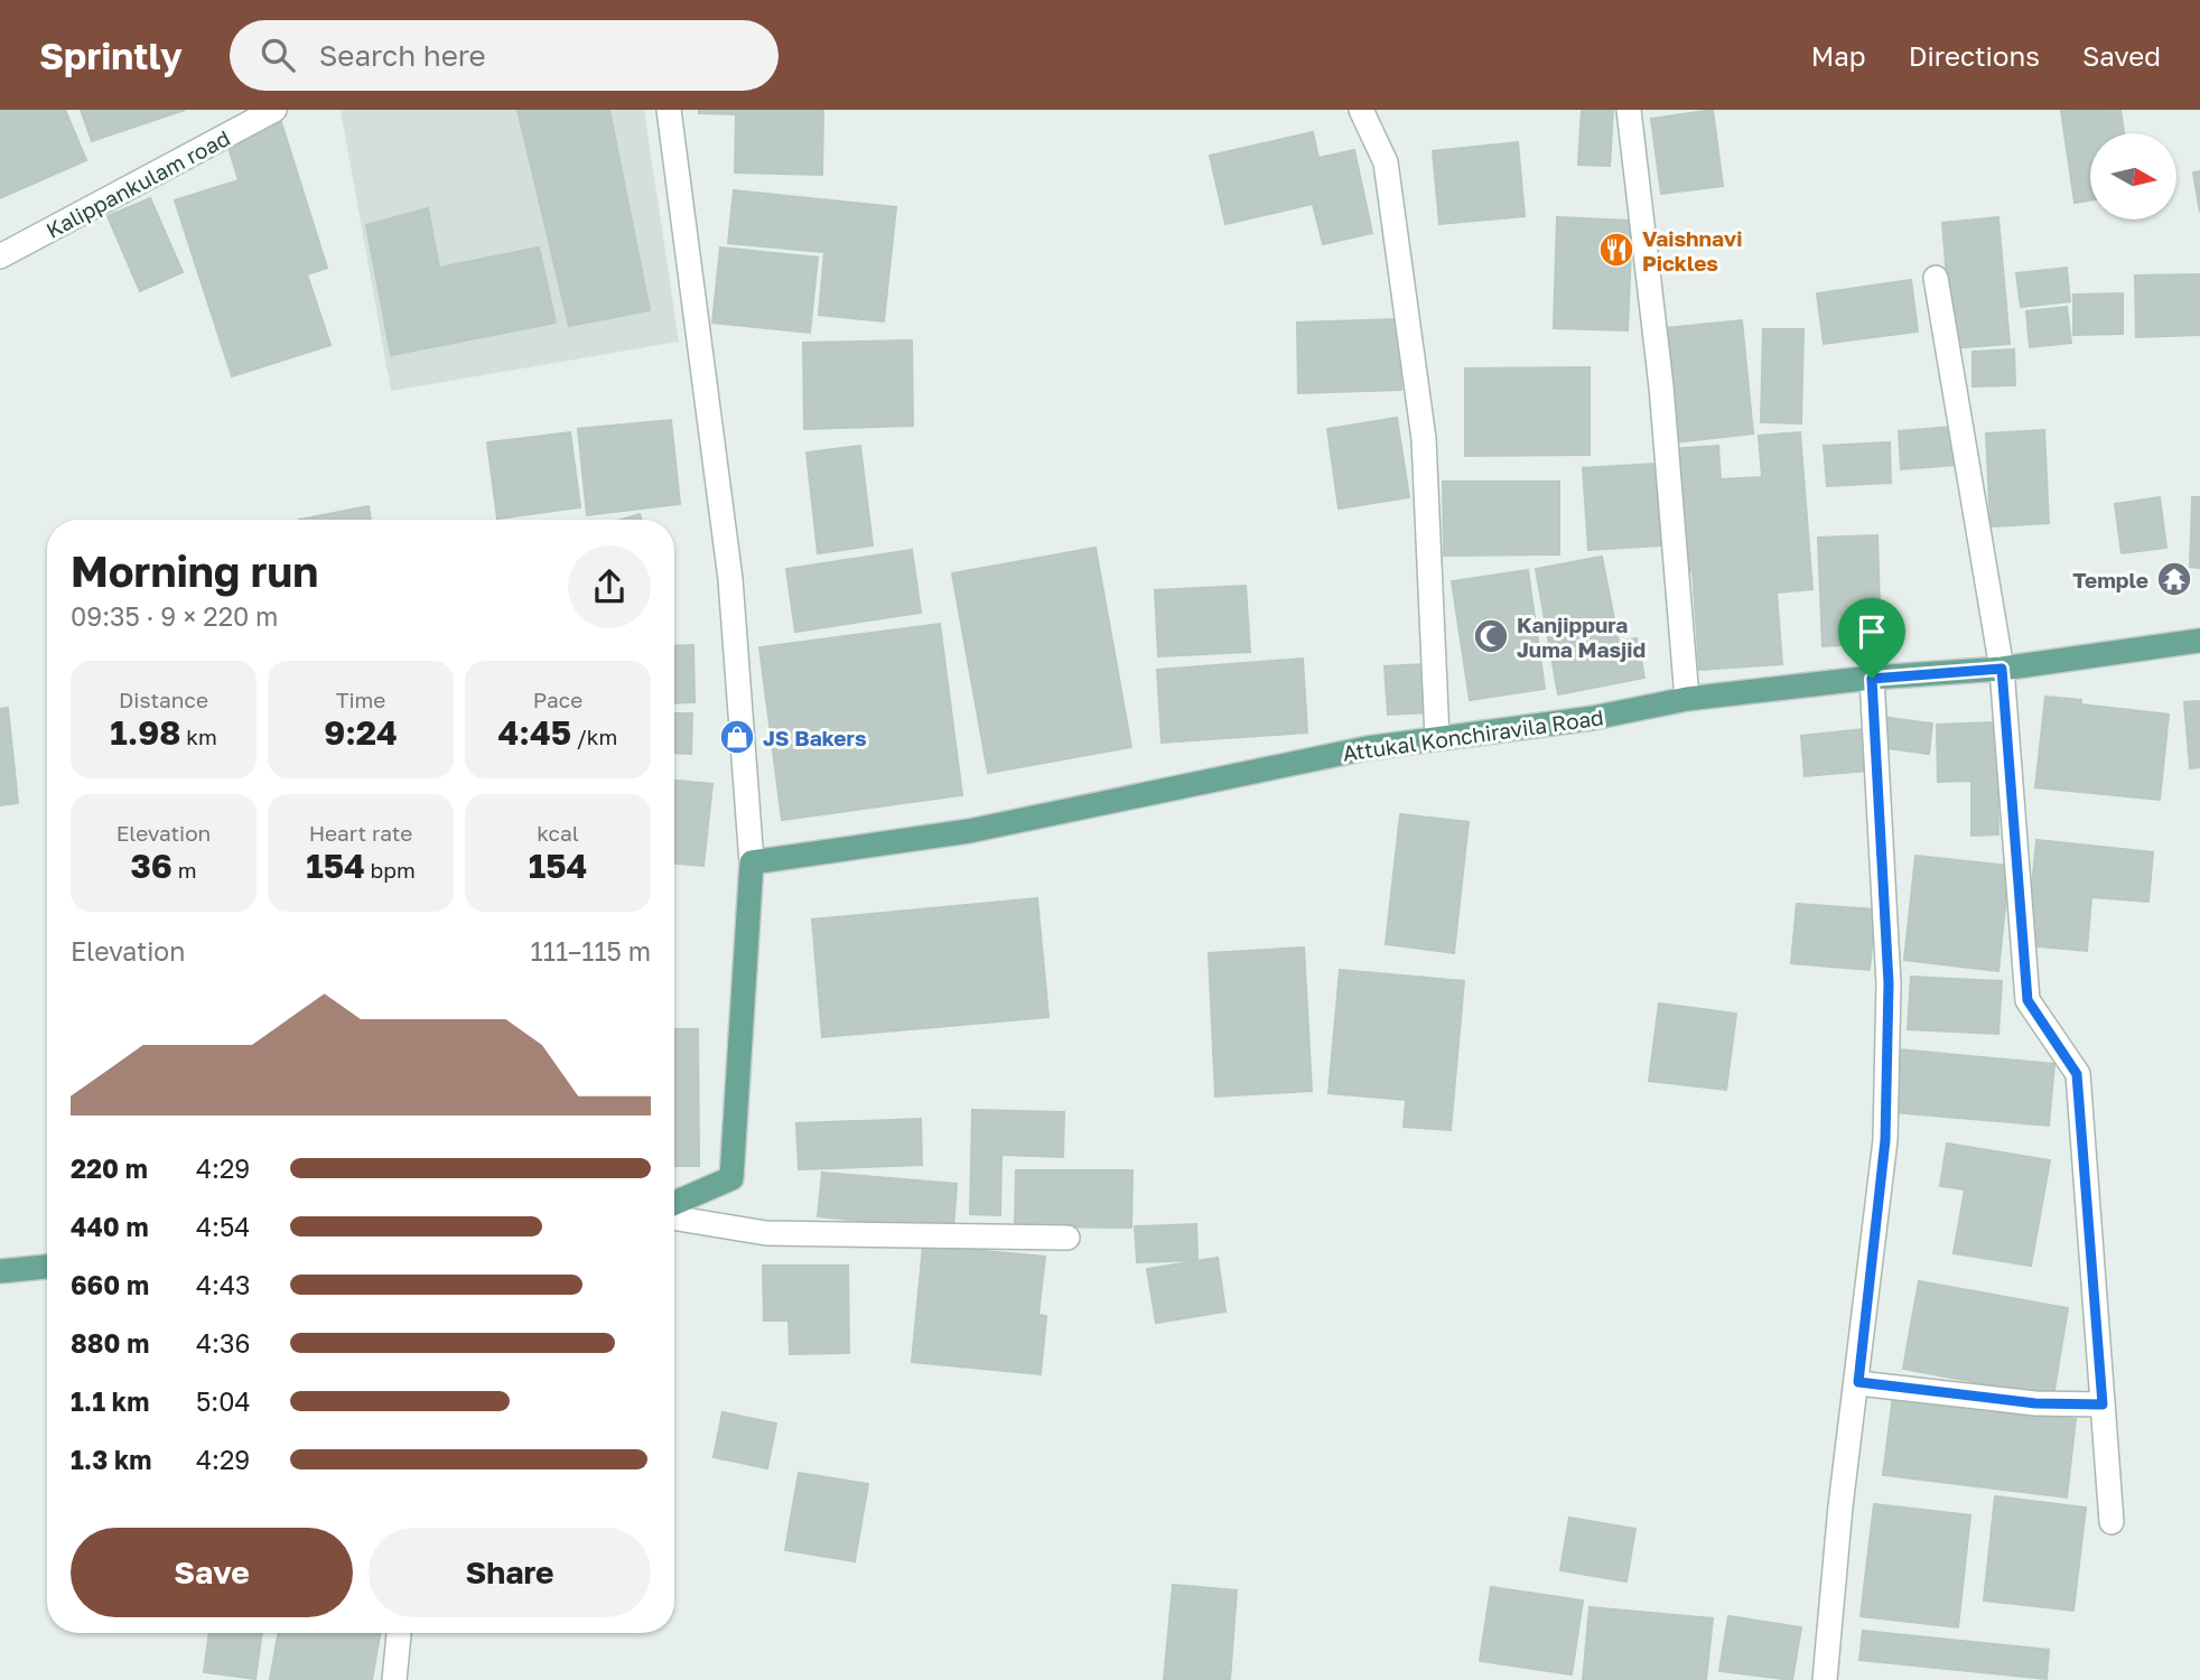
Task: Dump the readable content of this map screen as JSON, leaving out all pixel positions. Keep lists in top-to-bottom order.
{
  "streets": {
    "main road": ["Attukal Konchiravila Road"],
    "street": ["Kalippankulam road"]
  },
  "places": {
    "restaurant": ["Vaishnavi Pickles"],
    "temple": ["Temple"],
    "mosque": ["Kanjippura Juma Masjid"],
    "shop": ["JS Bakers"]
  },
  "north": "right",
  "page": {
    "header": "Sprintly",
    "search": "Search here",
    "nav": ["Map", "Directions", "Saved"],
    "heading": ["Morning run", "09:35 · 9 × 220 m"],
    "stats": [
      ["Distance", "1.98 km"],
      ["Time", "9:24"],
      ["Pace", "4:45 /km"],
      ["Elevation", "36 m"],
      ["Heart rate", "154 bpm"],
      ["kcal", "154"]
    ],
    "chart": ["Elevation", "111–115 m"],
    "list": [
      {
        "name": "220 m",
        "note": "4:29"
      },
      {
        "name": "440 m",
        "note": "4:54"
      },
      {
        "name": "660 m",
        "note": "4:43"
      },
      {
        "name": "880 m",
        "note": "4:36"
      },
      {
        "name": "1.1 km",
        "note": "5:04"
      },
      {
        "name": "1.3 km",
        "note": "4:29"
      }
    ],
    "buttons": ["Save", "Share"]
  }
}
